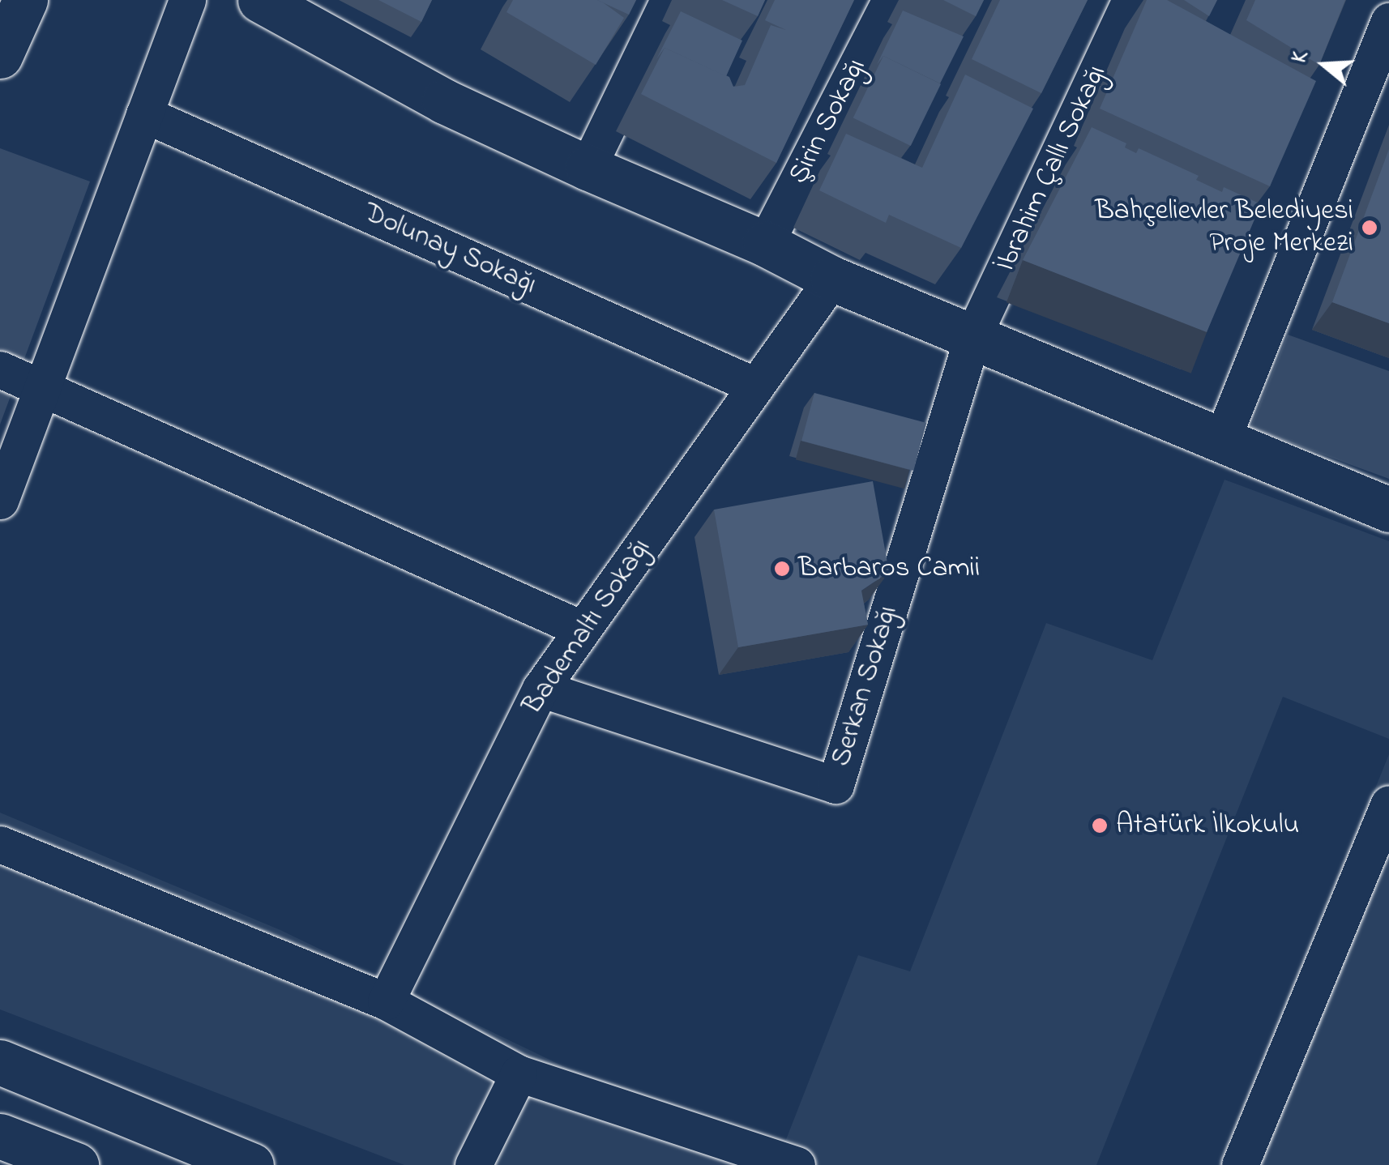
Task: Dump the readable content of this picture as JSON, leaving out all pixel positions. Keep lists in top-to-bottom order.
{
  "streets": {
    "street": [
      "Şirin Sokağı",
      "İbrahim Çallı Sokağı",
      "Dolunay Sokağı",
      "Bademaltı Sokağı",
      "Serkan Sokağı"
    ]
  },
  "crossings": [
    ["İbrahim Çallı Sokağı", "Serkan Sokağı"],
    ["Dolunay Sokağı", "Bademaltı Sokağı"],
    ["Bademaltı Sokağı", "Serkan Sokağı"]
  ],
  "places": ["Bahçelievler Belediyesi Proje Merkezi", "Barbaros Camii", "Atatürk İlkokulu"],
  "north": "left"
}
